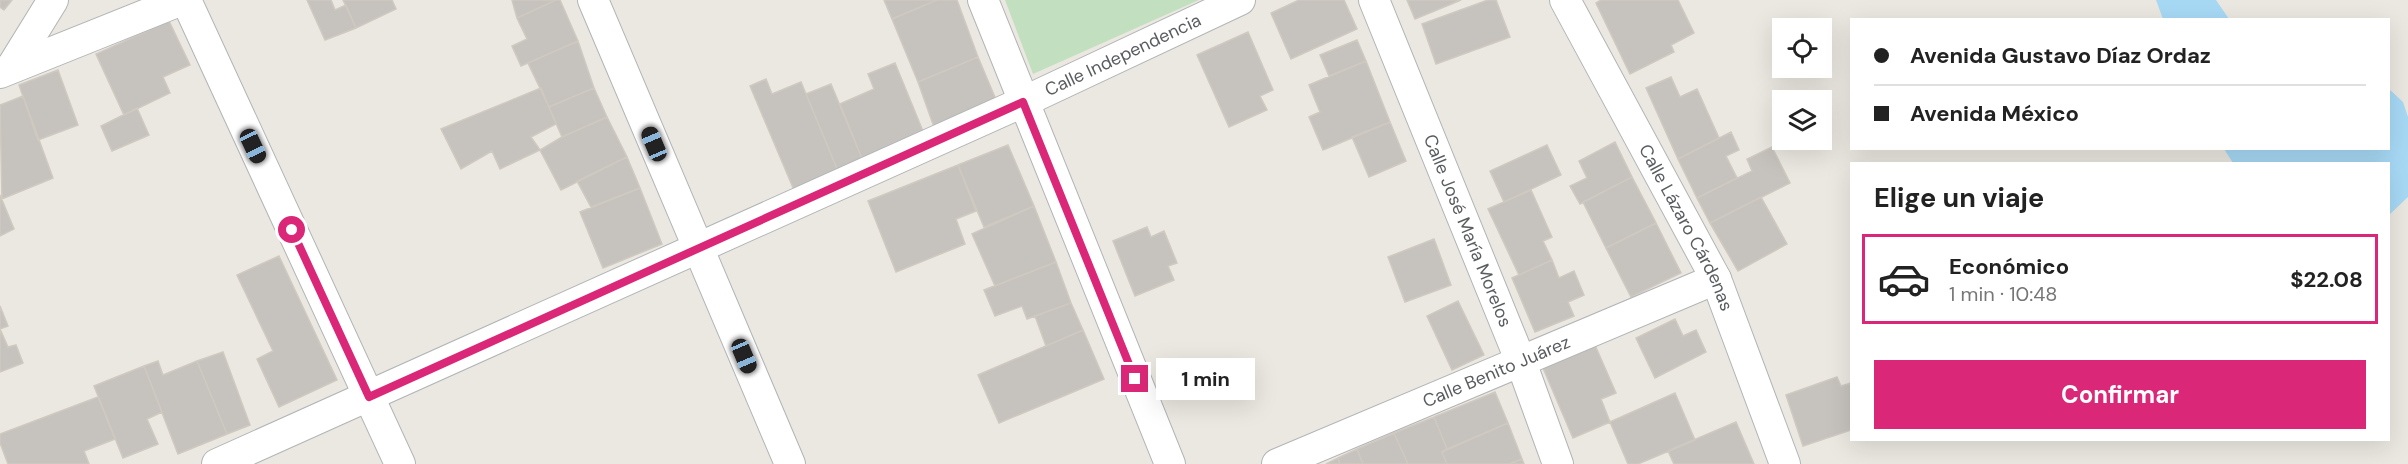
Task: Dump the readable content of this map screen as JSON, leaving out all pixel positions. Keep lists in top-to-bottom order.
{
  "streets": {
    "street": [
      "Calle Independencia",
      "Calle Lázaro Cárdenas",
      "Calle José María Morelos",
      "Calle Benito Juárez"
    ]
  },
  "crossings": [
    ["Calle Lázaro Cárdenas", "Calle Benito Juárez"],
    ["Calle José María Morelos", "Calle Benito Juárez"]
  ],
  "page": {
    "banner": ["Avenida Gustavo Díaz Ordaz", "Avenida México"],
    "heading": "Elige un viaje",
    "list": [
      {
        "name": "Económico",
        "note": "1 min · 10:48",
        "value": "$22.08"
      }
    ],
    "buttons": "Confirmar",
    "bubble": "1 min"
  }
}
